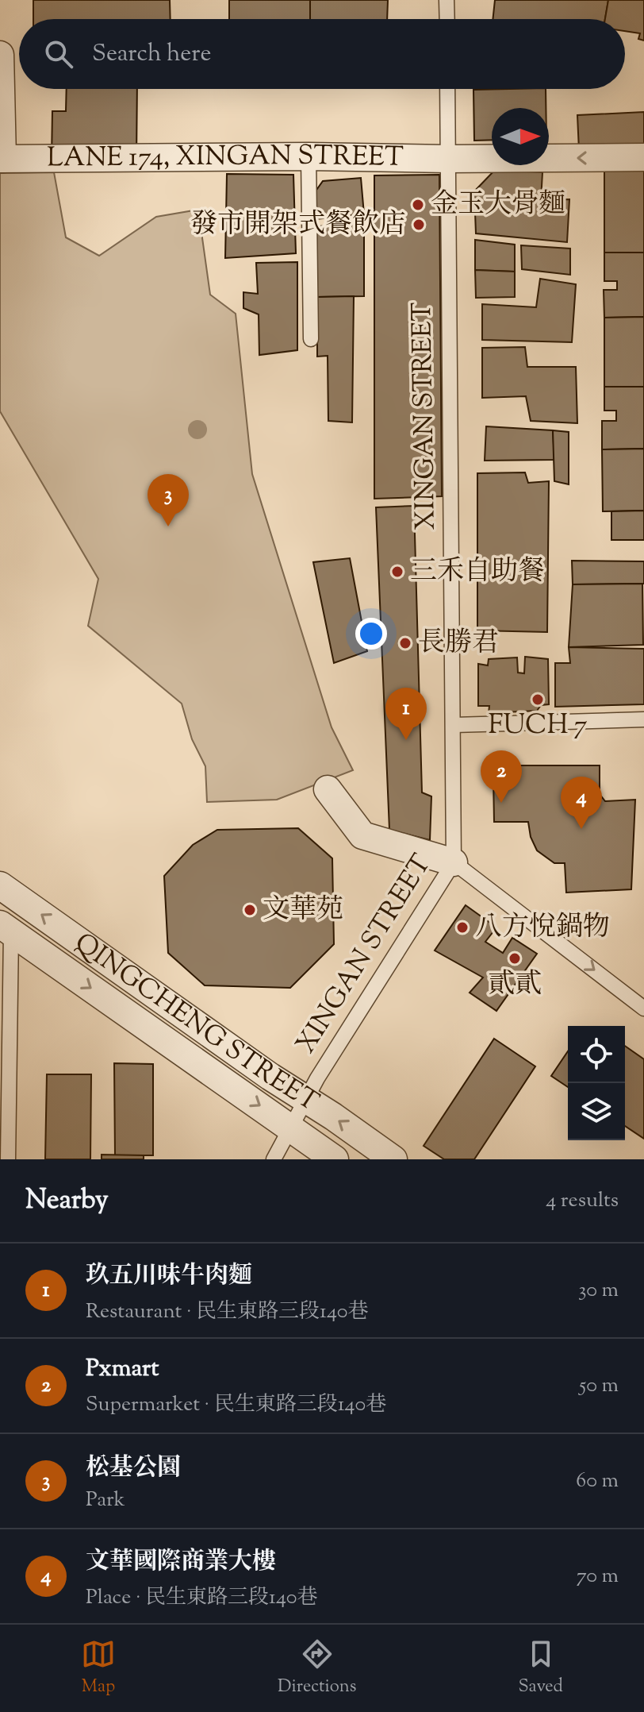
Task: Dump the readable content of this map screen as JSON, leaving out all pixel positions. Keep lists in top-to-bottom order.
{
  "streets": {
    "street": ["LANE 174, XINGAN STREET", "QINGCHENG STREET"],
    "lane": ["XINGAN STREET"]
  },
  "crossings": [
    ["LANE 174, XINGAN STREET", "XINGAN STREET"],
    ["XINGAN STREET", "QINGCHENG STREET"]
  ],
  "places": [
    "金玉大骨麵",
    "發市開架式餐飲店",
    "三禾自助餐",
    "長勝君",
    "FUCH 7",
    "文華苑",
    "八方悅鍋物",
    "貳貳"
  ],
  "north": "right",
  "page": {
    "search": "Search here",
    "pins": [
      "3",
      "1",
      "2",
      "4"
    ],
    "heading": ["Nearby", "4 results"],
    "list": [
      {
        "mark": "1",
        "name": "玖五川味牛肉麵",
        "note": "Restaurant · 民生東路三段140巷",
        "value": "30 m"
      },
      {
        "mark": "2",
        "name": "Pxmart",
        "note": "Supermarket · 民生東路三段140巷",
        "value": "50 m"
      },
      {
        "mark": "3",
        "name": "松基公園",
        "note": "Park",
        "value": "60 m"
      },
      {
        "mark": "4",
        "name": "文華國際商業大樓",
        "note": "Place · 民生東路三段140巷",
        "value": "70 m"
      }
    ],
    "nav": ["Map", "Directions", "Saved"]
  }
}
